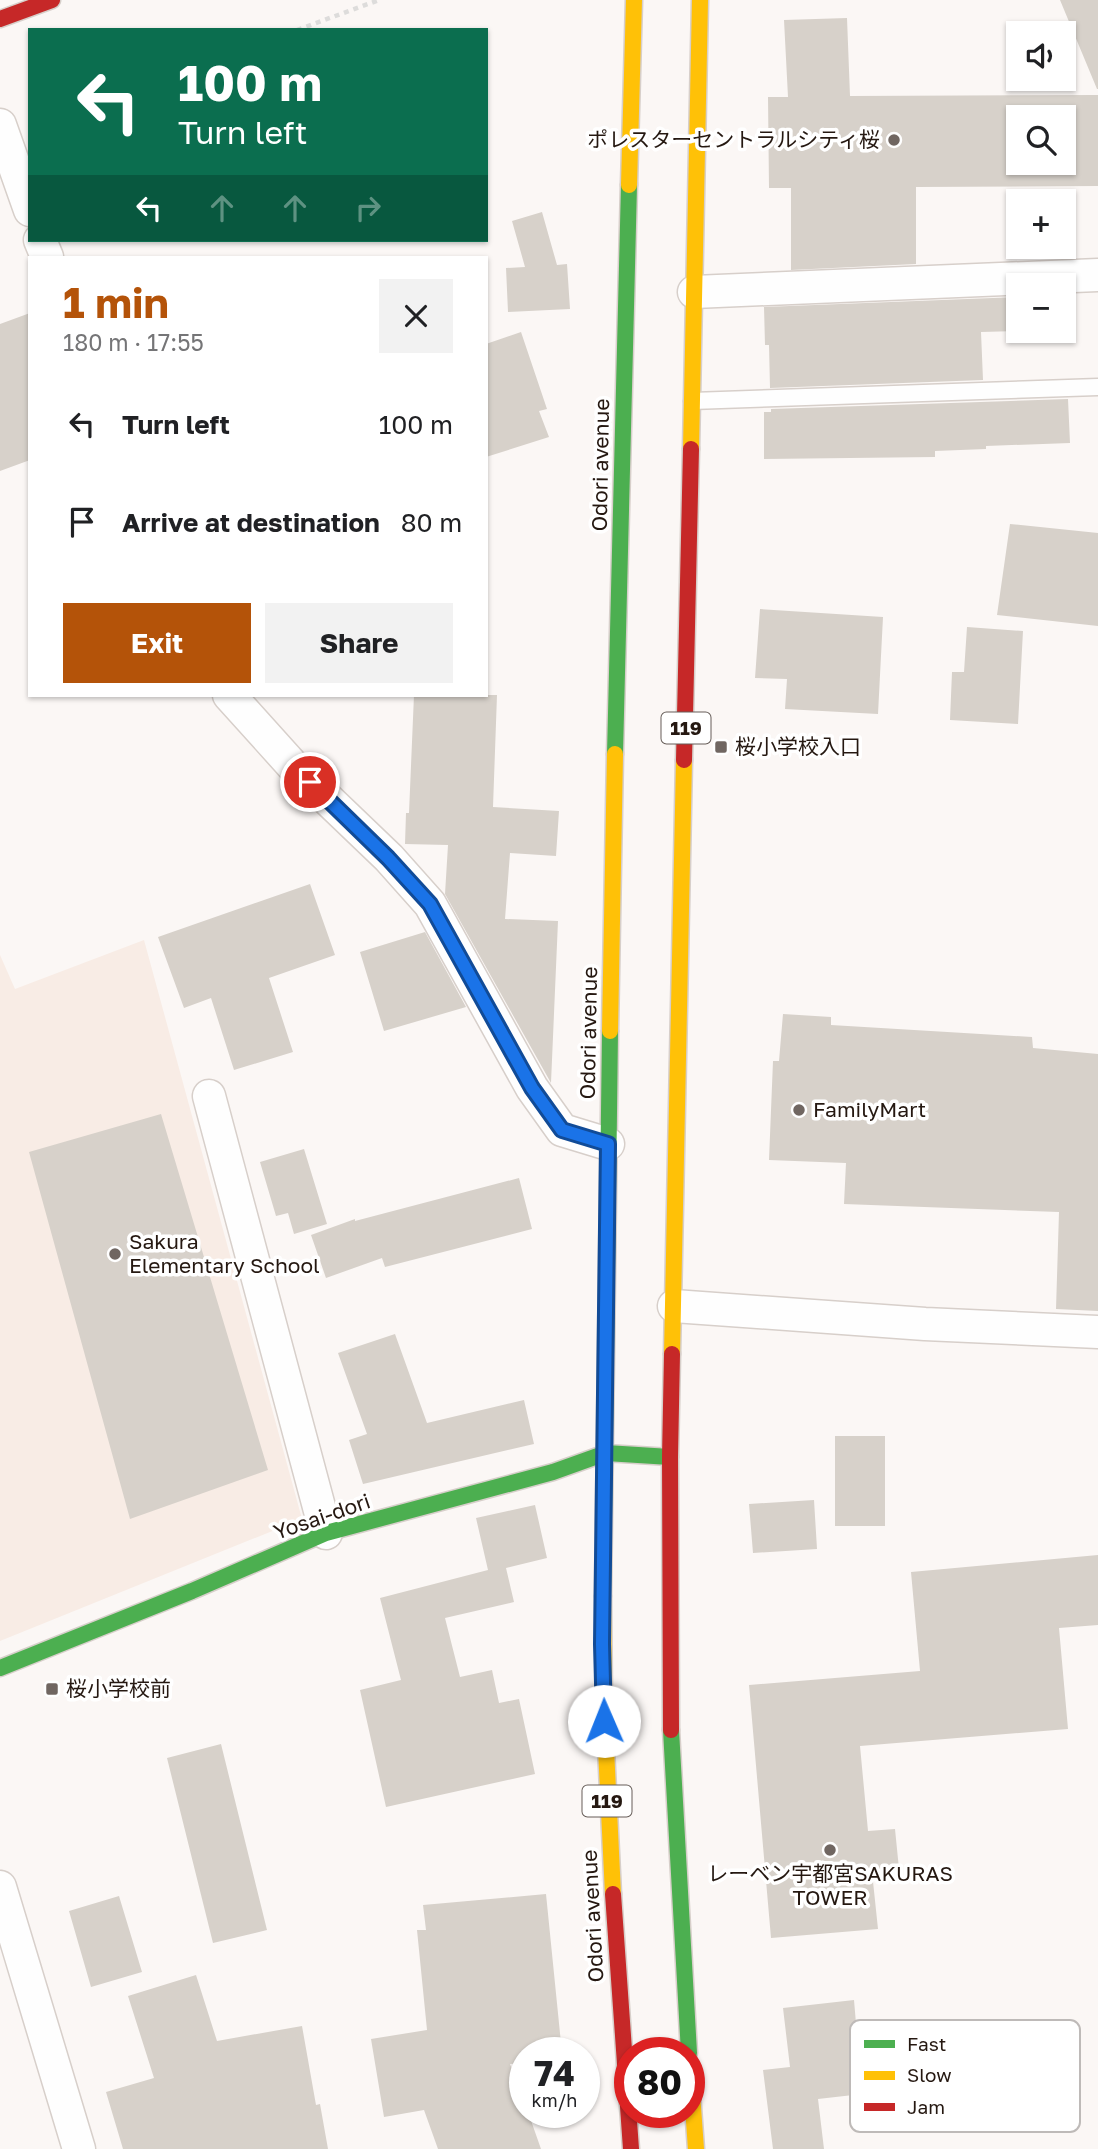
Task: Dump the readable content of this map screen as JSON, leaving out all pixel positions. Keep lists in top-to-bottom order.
{
  "streets": {
    "main road": ["Odori avenue", "119", "Yosai-dori"]
  },
  "crossings": [
    ["Odori avenue", "Yosai-dori"],
    ["119", "Yosai-dori"]
  ],
  "places": {
    "other": [
      "ポレスターセントラルシティ桜",
      "FamilyMart",
      "Sakura Elementary School",
      "レーベン宇都宮SAKURAS TOWER"
    ],
    "transit": ["桜小学校入口", "桜小学校前"]
  },
  "legend": ["Fast", "Slow", "Jam"],
  "page": {
    "map_buttons": ["+", "−"],
    "turn": ["100 m", "Turn left"],
    "heading": ["1 min", "180 m · 17:55"],
    "list": [
      {
        "name": "Turn left",
        "value": "100 m"
      },
      {
        "name": "Arrive at destination",
        "value": "80 m"
      }
    ],
    "buttons": ["Exit", "Share"],
    "speed": "74 km/h",
    "limit": "80"
  }
}
